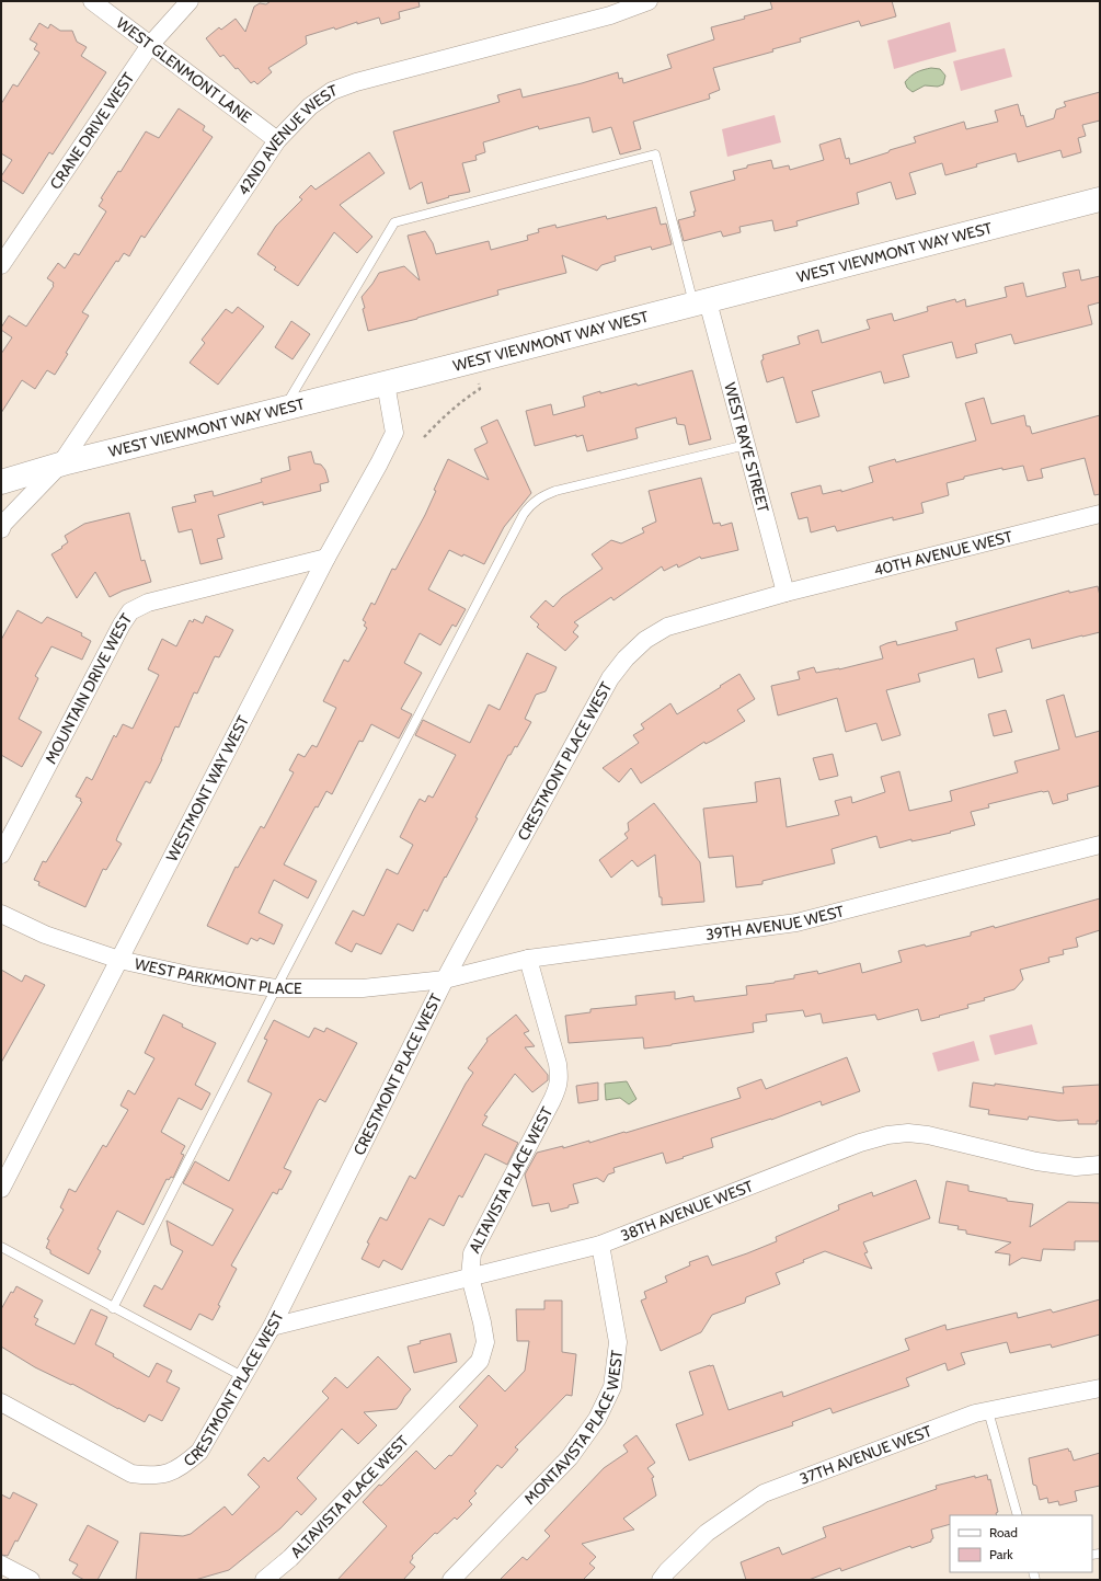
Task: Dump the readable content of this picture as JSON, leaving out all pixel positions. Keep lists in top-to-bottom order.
{
  "streets": {
    "street": [
      "WEST GLENMONT LANE",
      "CRANE DRIVE WEST",
      "42ND AVENUE WEST",
      "WEST VIEWMONT WAY WEST",
      "WEST RAYE STREET",
      "40TH AVENUE WEST",
      "MOUNTAIN DRIVE WEST",
      "CRESTMONT PLACE WEST",
      "WESTMONT WAY WEST",
      "39TH AVENUE WEST",
      "WEST PARKMONT PLACE",
      "ALTAVISTA PLACE WEST",
      "38TH AVENUE WEST",
      "MONTAVISTA PLACE WEST",
      "37TH AVENUE WEST"
    ]
  },
  "crossings": [
    ["WEST GLENMONT LANE", "CRANE DRIVE WEST"],
    ["WEST GLENMONT LANE", "42ND AVENUE WEST"],
    ["42ND AVENUE WEST", "WEST VIEWMONT WAY WEST"],
    ["WEST VIEWMONT WAY WEST", "WEST RAYE STREET"],
    ["WEST VIEWMONT WAY WEST", "WESTMONT WAY WEST"],
    ["WEST RAYE STREET", "40TH AVENUE WEST"],
    ["WEST RAYE STREET", "CRESTMONT PLACE WEST"],
    ["40TH AVENUE WEST", "CRESTMONT PLACE WEST"],
    ["MOUNTAIN DRIVE WEST", "WESTMONT WAY WEST"],
    ["CRESTMONT PLACE WEST", "39TH AVENUE WEST"],
    ["CRESTMONT PLACE WEST", "WEST PARKMONT PLACE"],
    ["CRESTMONT PLACE WEST", "38TH AVENUE WEST"],
    ["WESTMONT WAY WEST", "WEST PARKMONT PLACE"],
    ["39TH AVENUE WEST", "WEST PARKMONT PLACE"],
    ["39TH AVENUE WEST", "ALTAVISTA PLACE WEST"],
    ["ALTAVISTA PLACE WEST", "38TH AVENUE WEST"],
    ["38TH AVENUE WEST", "MONTAVISTA PLACE WEST"]
  ],
  "legend": ["Road", "Park"]
}
